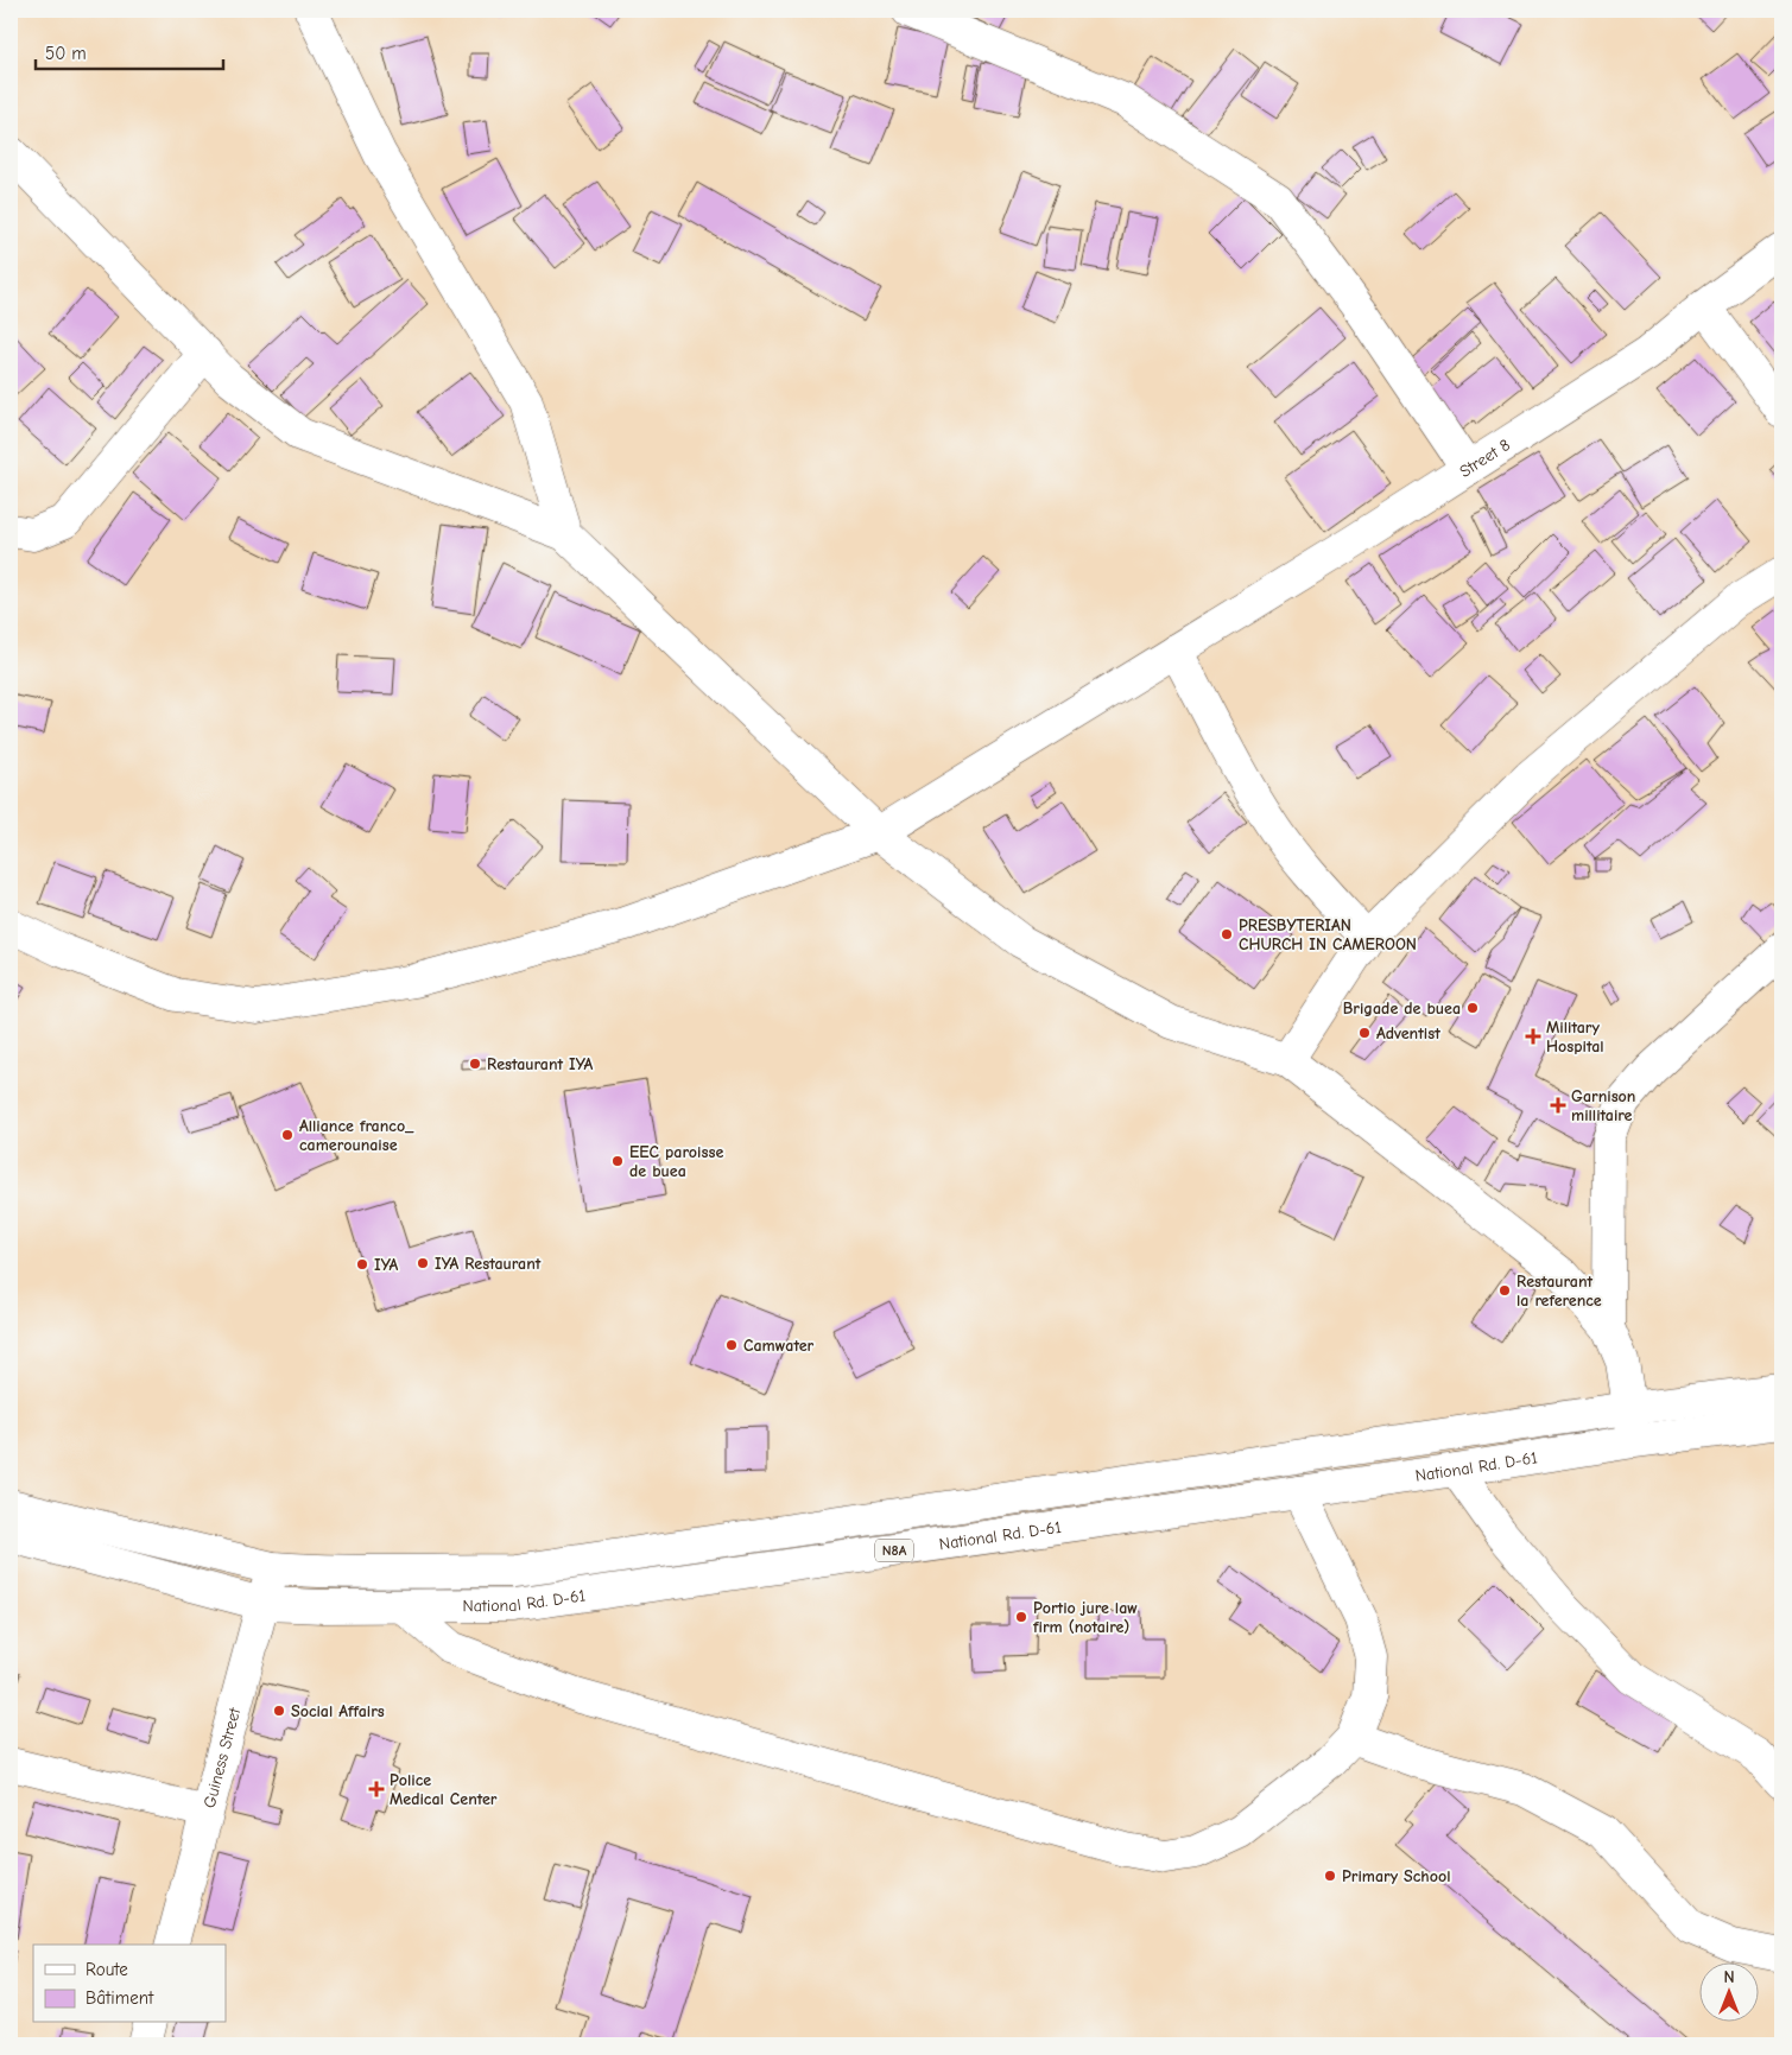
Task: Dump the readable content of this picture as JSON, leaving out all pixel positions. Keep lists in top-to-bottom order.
{
  "streets": {
    "main road": [
      "Street 8",
      "National Rd. D-61",
      "N8A",
      "Guiness Street"
    ]
  },
  "crossings": [
    ["National Rd. D-61", "Guiness Street"]
  ],
  "places": {
    "other": [
      "PRESBYTERIAN CHURCH IN CAMEROON",
      "Brigade de buea",
      "Adventist",
      "Restaurant IYA",
      "Alliance franco_ camerounaise",
      "EEC paroisse de buea",
      "IYA Restaurant",
      "IYA",
      "Restaurant la reference",
      "Camwater",
      "Portio jure law firm (notaire)",
      "Social Affairs",
      "Primary School"
    ],
    "health": ["Military Hospital", "Garnison millitaire", "Police Medical Center"]
  },
  "legend": ["Route", "Bâtiment"],
  "scale_bar": "50 m",
  "north": "top"
}
